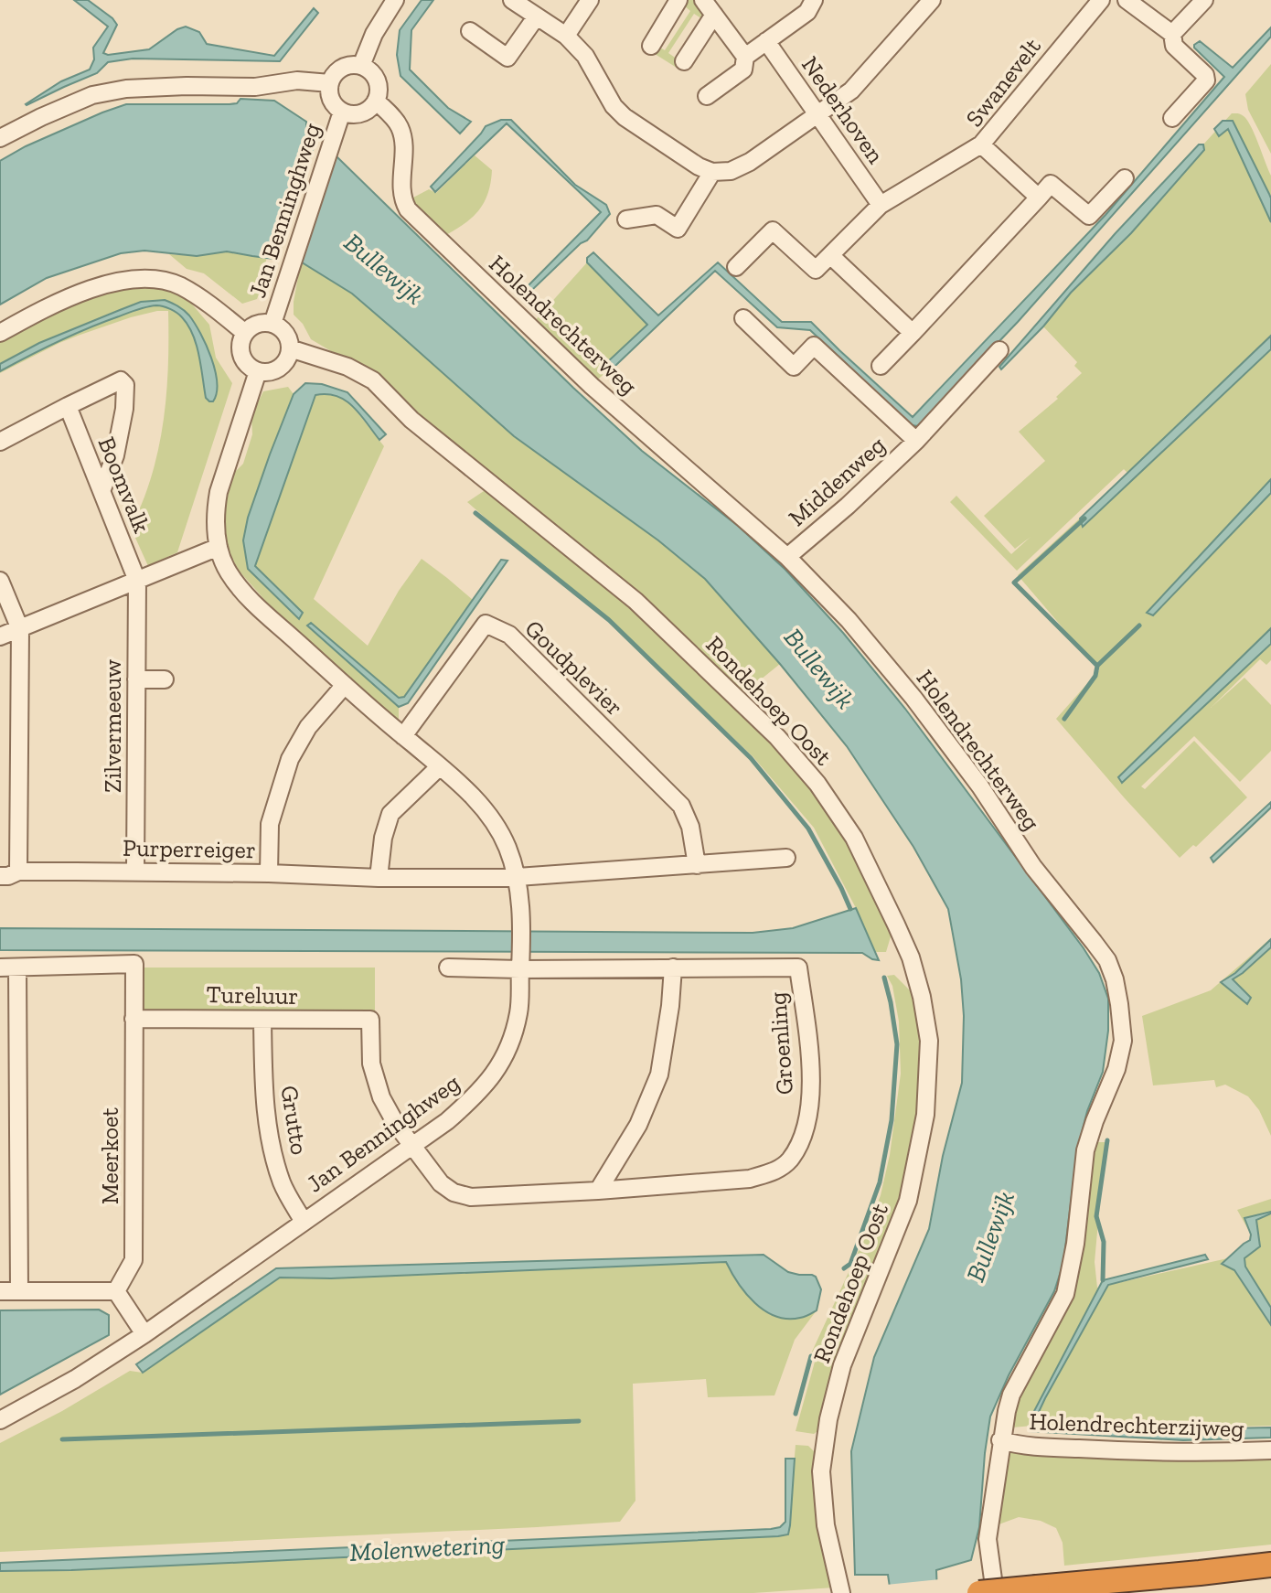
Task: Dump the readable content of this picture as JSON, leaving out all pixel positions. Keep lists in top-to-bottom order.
{
  "streets": {
    "street": [
      "Swanevelt",
      "Nederhoven",
      "Jan Benninghweg",
      "Holendrechterweg",
      "Middenweg",
      "Boomvalk",
      "Goudplevier",
      "Rondehoep Oost",
      "Zilvermeeuw",
      "Purperreiger",
      "Tureluur",
      "Groenling",
      "Grutto",
      "Meerkoet",
      "Holendrechterzijweg"
    ]
  },
  "crossings": [
    ["Jan Benninghweg", "Holendrechterweg"],
    ["Jan Benninghweg", "Goudplevier"],
    ["Jan Benninghweg", "Rondehoep Oost"],
    ["Jan Benninghweg", "Groenling"],
    ["Jan Benninghweg", "Grutto"],
    ["Holendrechterweg", "Middenweg"],
    ["Holendrechterweg", "Holendrechterzijweg"],
    ["Boomvalk", "Zilvermeeuw"],
    ["Zilvermeeuw", "Purperreiger"],
    ["Tureluur", "Groenling"],
    ["Tureluur", "Grutto"],
    ["Tureluur", "Meerkoet"]
  ],
  "water": ["Bullewijk", "Molenwetering"]
}
